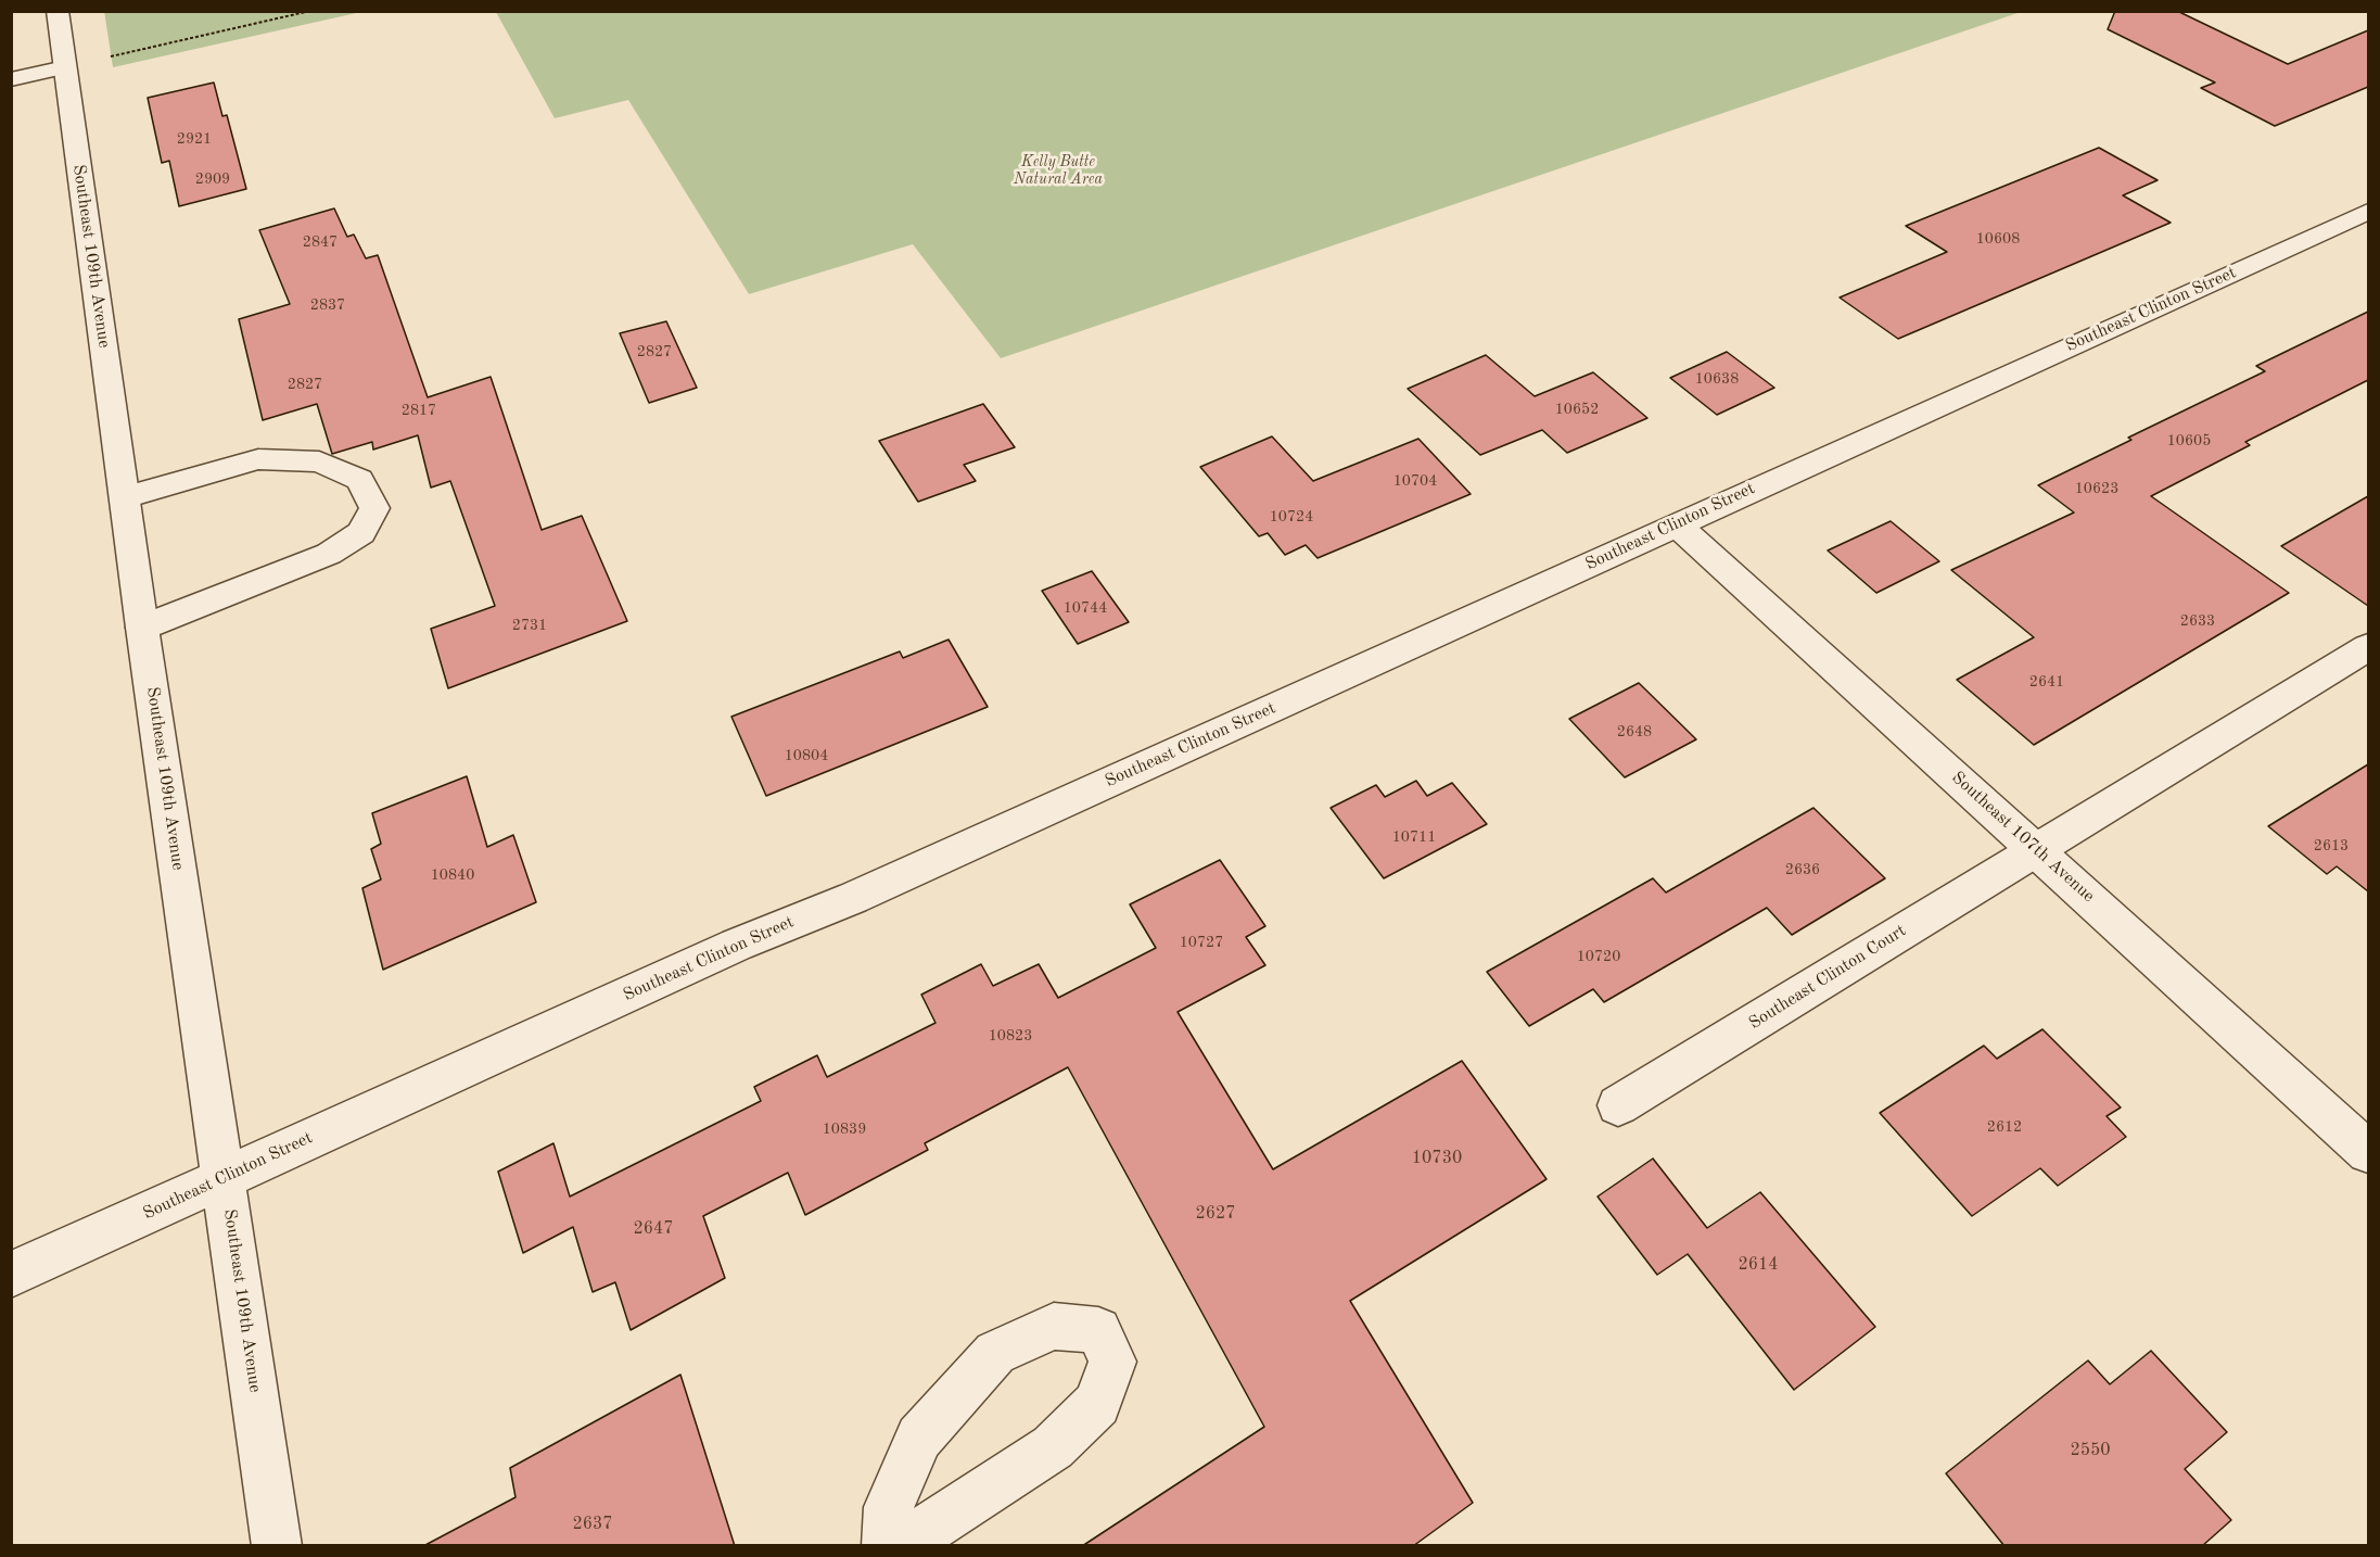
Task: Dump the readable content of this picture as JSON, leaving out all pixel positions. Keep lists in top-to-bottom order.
{
  "streets": {
    "street": [
      "Southeast 109th Avenue",
      "Southeast Clinton Street",
      "Southeast 107th Avenue",
      "Southeast Clinton Court"
    ]
  },
  "crossings": [
    ["Southeast 109th Avenue", "Southeast Clinton Street"],
    ["Southeast Clinton Street", "Southeast 107th Avenue"],
    ["Southeast 107th Avenue", "Southeast Clinton Court"]
  ],
  "parks": ["Kelly Butte Natural Area"],
  "house_numbers": [
    "2921",
    "2909",
    "10608",
    "2847",
    "2837",
    "2827",
    "10638",
    "2827",
    "10652",
    "2817",
    "10605",
    "10704",
    "10623",
    "10724",
    "10744",
    "2633",
    "2731",
    "2641",
    "2648",
    "10804",
    "10711",
    "2613",
    "2636",
    "10840",
    "10727",
    "10720",
    "10823",
    "2612",
    "10839",
    "10730",
    "2627",
    "2647",
    "2614",
    "2550",
    "2637"
  ]
}
